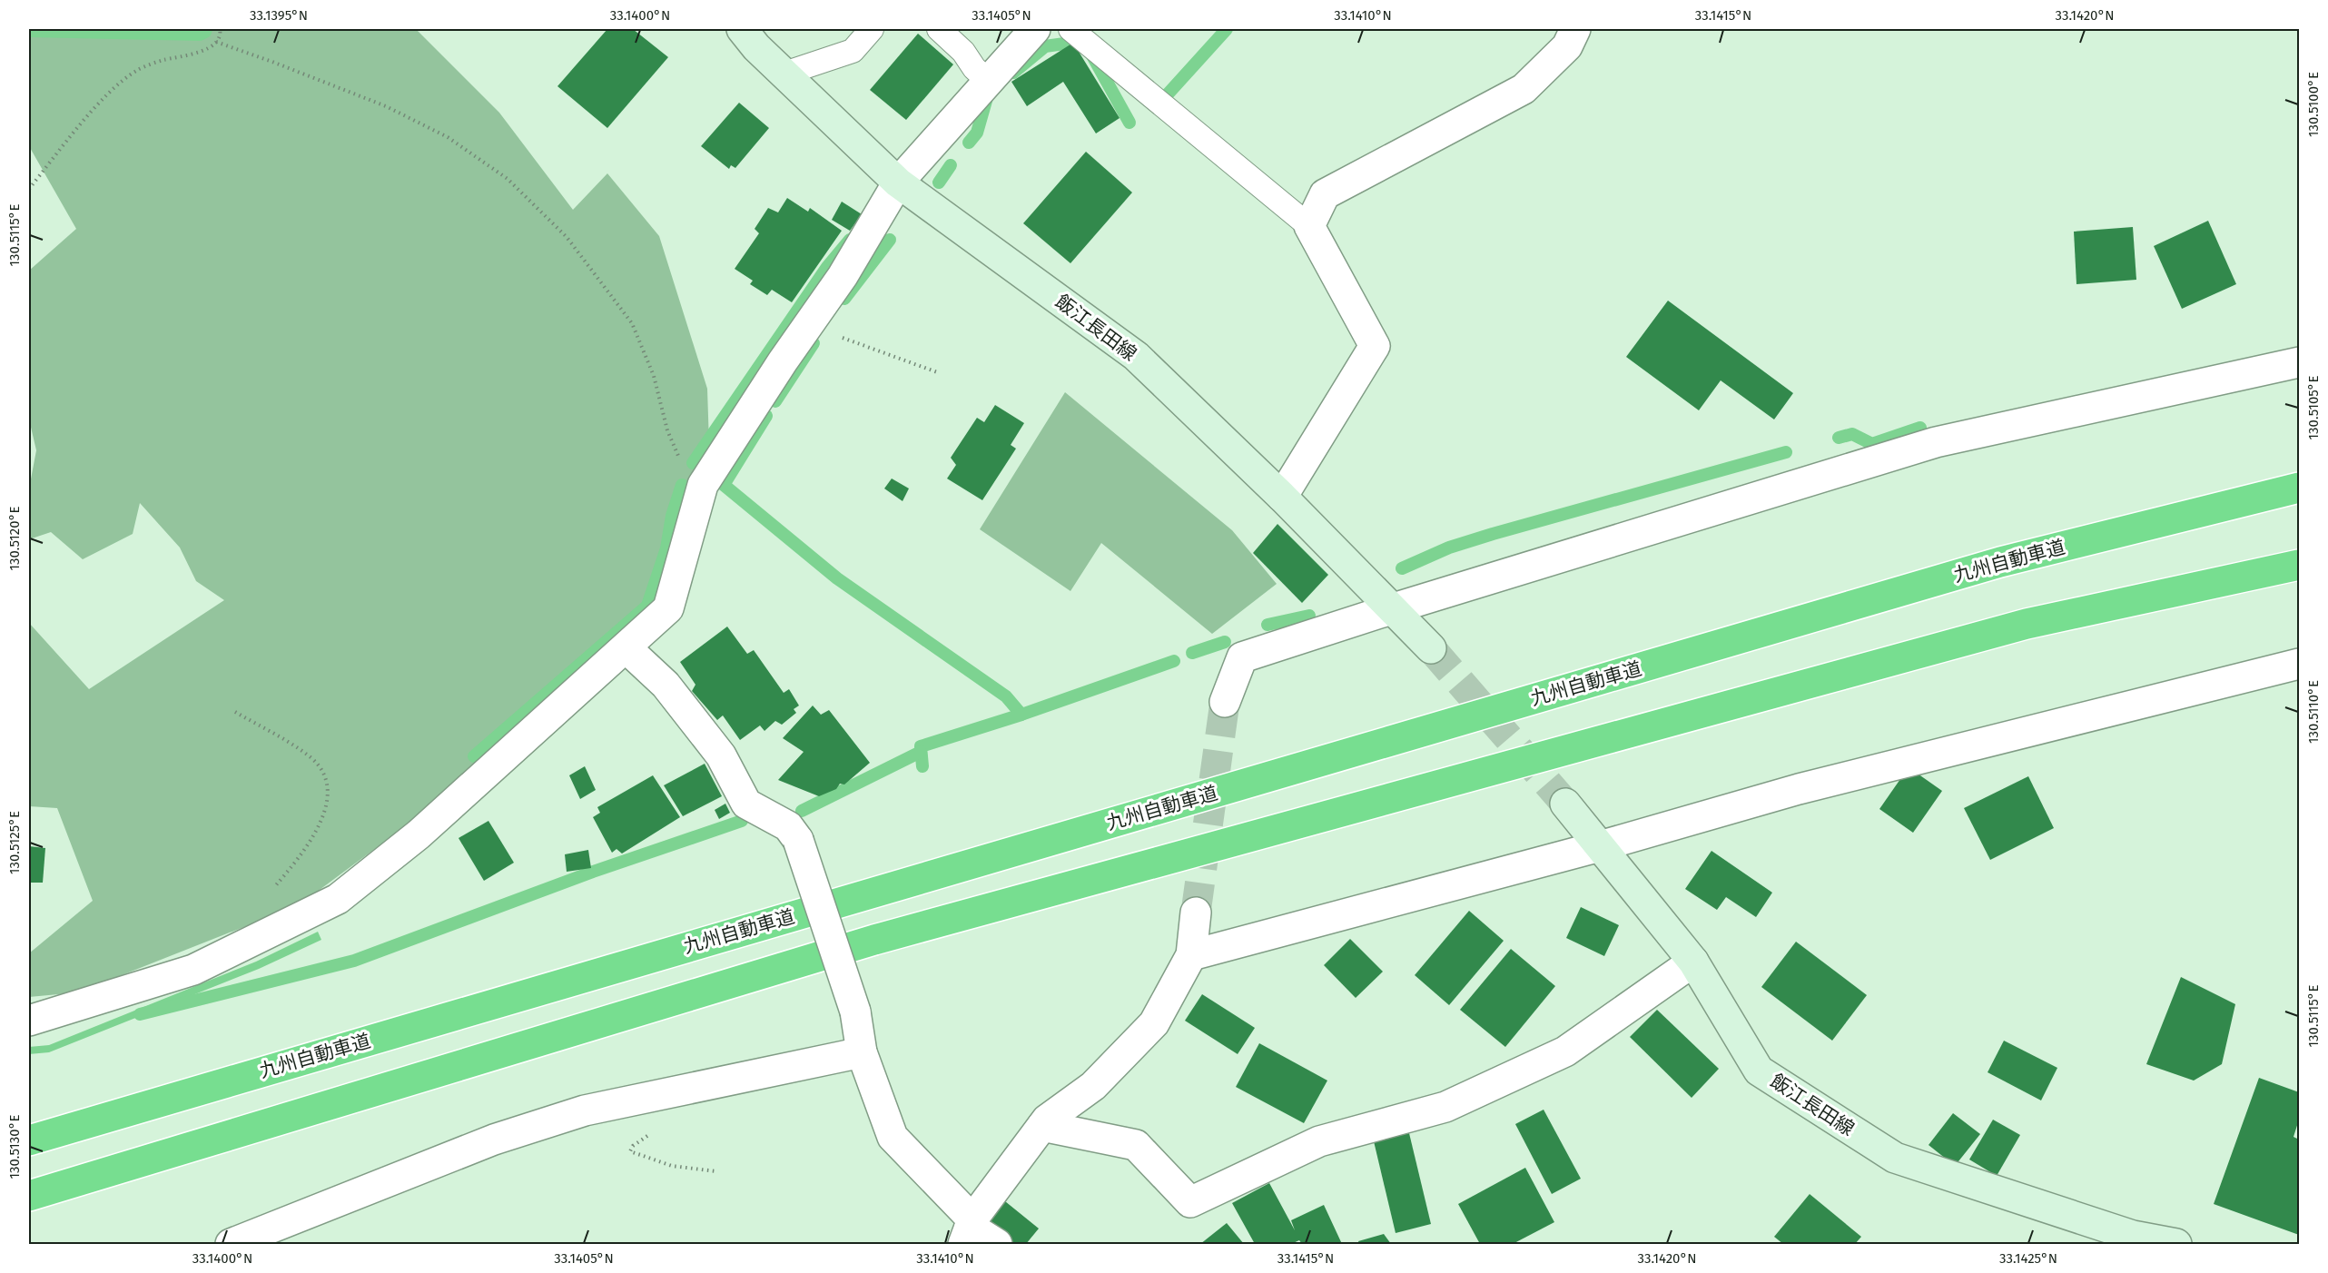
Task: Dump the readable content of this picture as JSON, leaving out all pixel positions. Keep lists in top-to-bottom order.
{
  "streets": {
    "highway": ["九州自動車道"],
    "main road": ["飯江長田線"]
  },
  "coordinates": [
    "33.1395°N",
    "33.1400°N",
    "33.1405°N",
    "33.1410°N",
    "33.1415°N",
    "33.1420°N",
    "130.5100°E",
    "130.5115°E",
    "130.5105°E",
    "130.5120°E",
    "130.5110°E",
    "130.5125°E",
    "130.5130°E",
    "33.1425°N"
  ]
}
